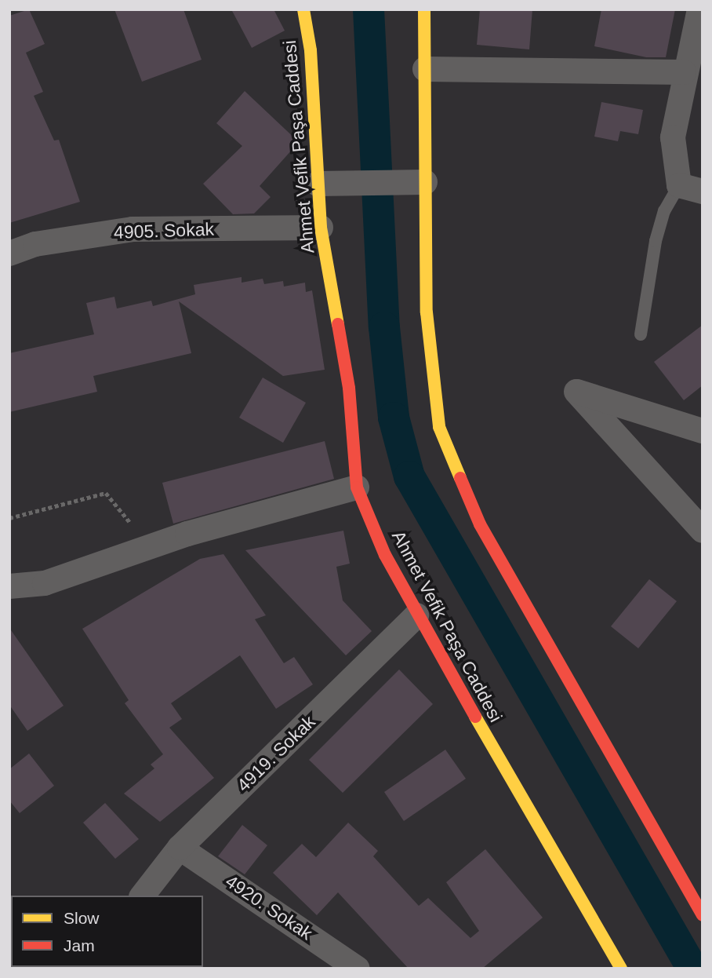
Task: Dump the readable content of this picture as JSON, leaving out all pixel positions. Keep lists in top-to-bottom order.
{
  "streets": {
    "street": [
      "Ahmet Vefik Paşa Caddesi",
      "4905. Sokak",
      "4919. Sokak",
      "4920. Sokak"
    ]
  },
  "crossings": [
    ["Ahmet Vefik Paşa Caddesi", "4905. Sokak"],
    ["Ahmet Vefik Paşa Caddesi", "4919. Sokak"],
    ["4919. Sokak", "4920. Sokak"]
  ],
  "legend": ["Slow", "Jam"]
}
